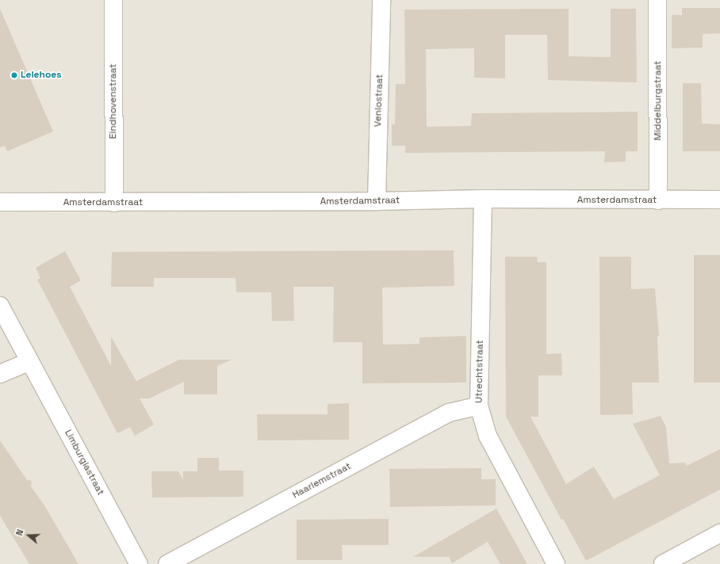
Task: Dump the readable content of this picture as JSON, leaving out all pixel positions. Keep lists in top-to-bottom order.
{
  "streets": {
    "street": [
      "Venlostraat",
      "Middelburgstraat",
      "Eindhovenstraat",
      "Amsterdamstraat",
      "Utrechtstraat",
      "Limburgiastraat",
      "Haarlemstraat"
    ]
  },
  "crossings": [
    ["Venlostraat", "Amsterdamstraat"],
    ["Middelburgstraat", "Amsterdamstraat"],
    ["Eindhovenstraat", "Amsterdamstraat"],
    ["Amsterdamstraat", "Utrechtstraat"],
    ["Utrechtstraat", "Haarlemstraat"]
  ],
  "places": ["Leiehoes"],
  "north": "left"
}
